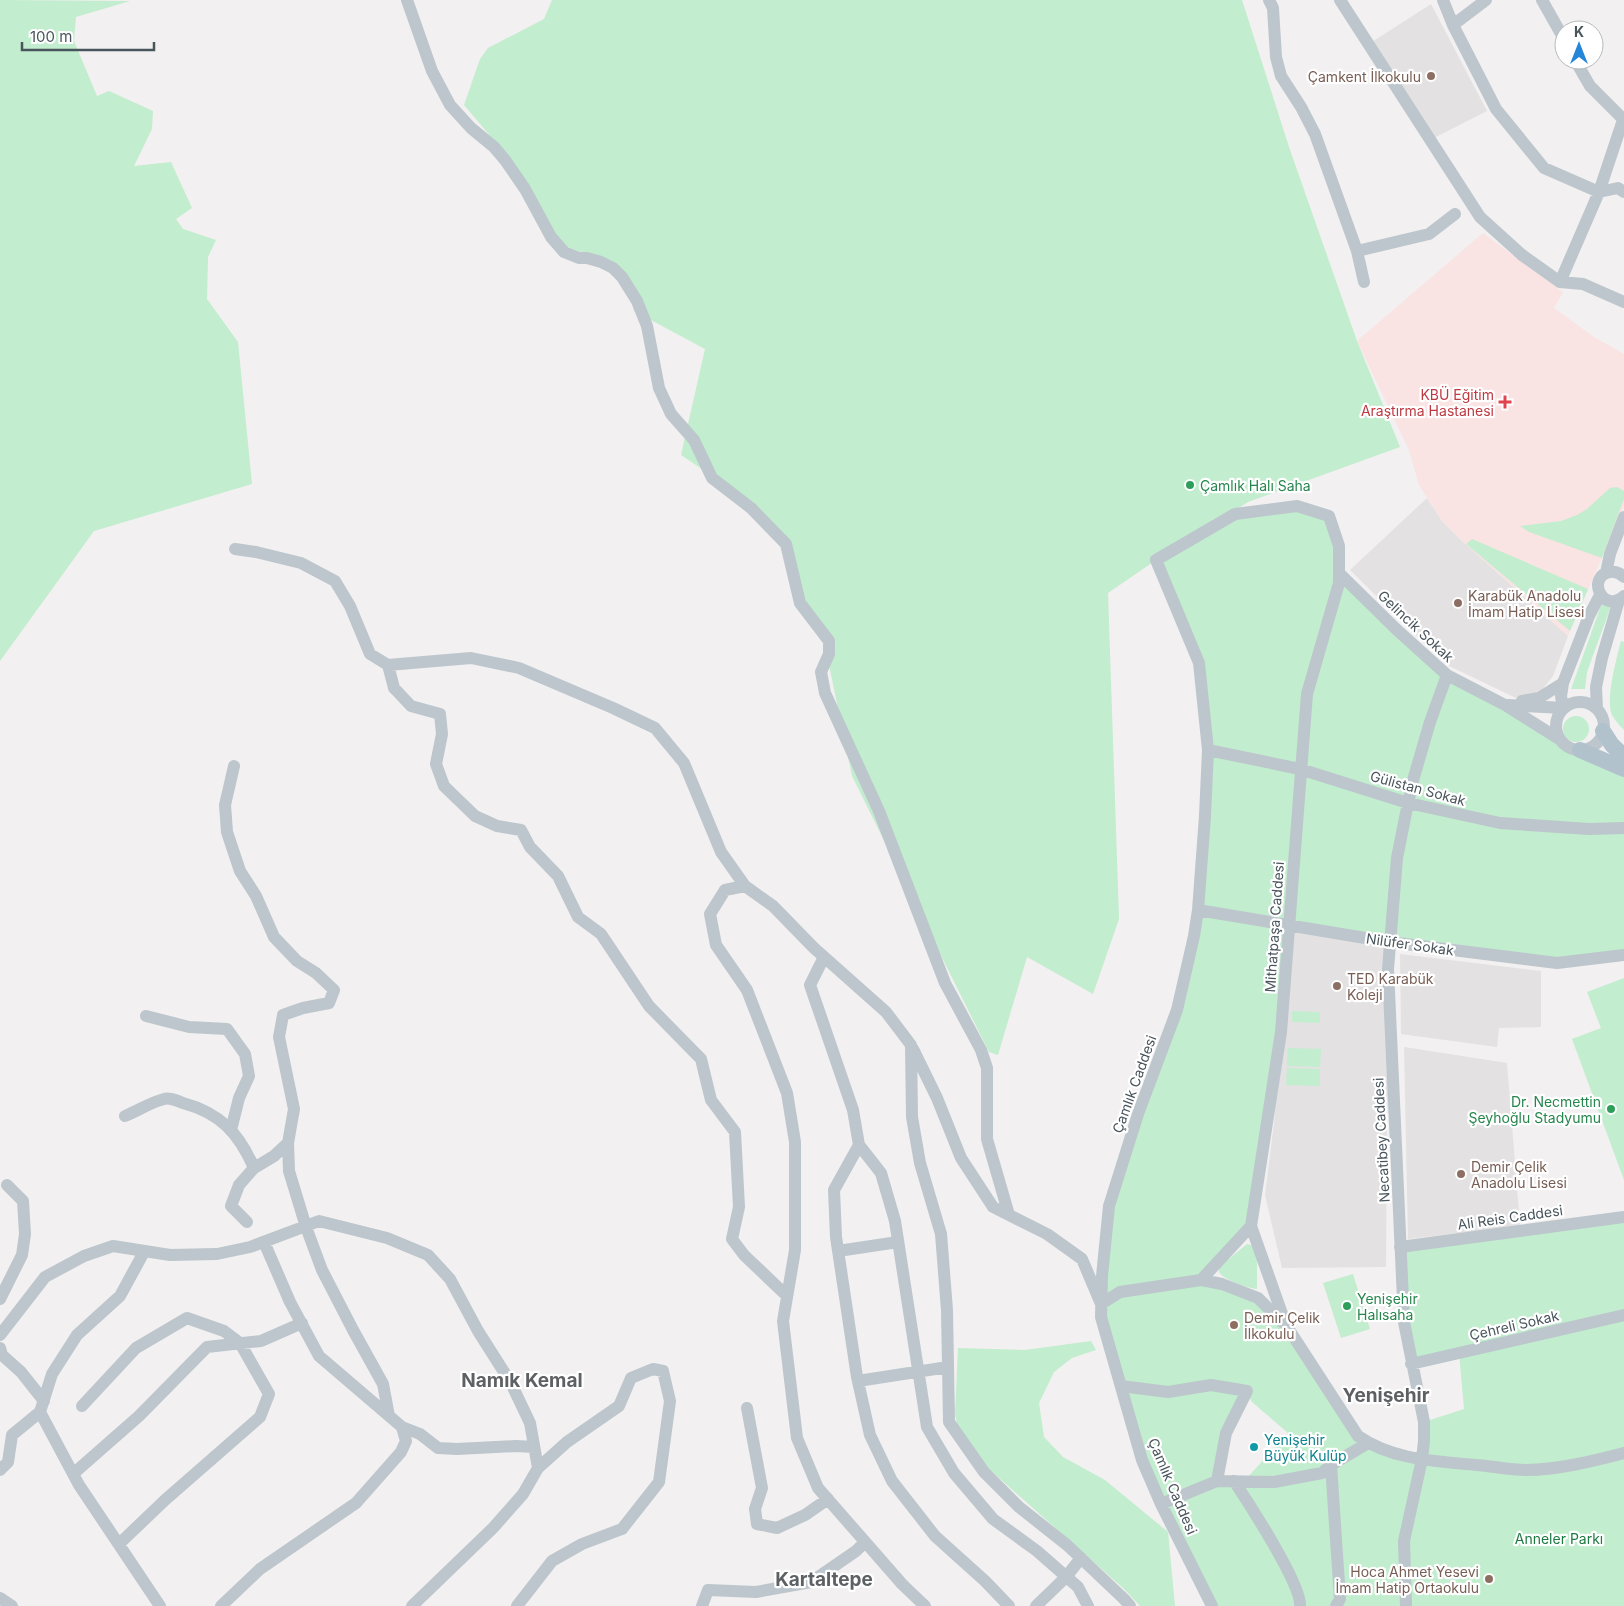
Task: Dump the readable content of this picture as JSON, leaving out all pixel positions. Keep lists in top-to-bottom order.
{
  "streets": {
    "street": [
      "Gelincik Sokak",
      "Gülistan Sokak",
      "Mithatpaşa Caddesi",
      "Nilüfer Sokak",
      "Çamlık Caddesi",
      "Necatibey Caddesi",
      "Ali Reis Caddesi",
      "Çehreli Sokak"
    ]
  },
  "crossings": [
    ["Gelincik Sokak", "Mithatpaşa Caddesi"],
    ["Gelincik Sokak", "Necatibey Caddesi"],
    ["Gülistan Sokak", "Mithatpaşa Caddesi"],
    ["Gülistan Sokak", "Çamlık Caddesi"],
    ["Gülistan Sokak", "Necatibey Caddesi"],
    ["Mithatpaşa Caddesi", "Nilüfer Sokak"],
    ["Mithatpaşa Caddesi", "Çamlık Caddesi"],
    ["Mithatpaşa Caddesi", "Necatibey Caddesi"],
    ["Nilüfer Sokak", "Çamlık Caddesi"],
    ["Nilüfer Sokak", "Necatibey Caddesi"],
    ["Necatibey Caddesi", "Ali Reis Caddesi"],
    ["Necatibey Caddesi", "Çehreli Sokak"]
  ],
  "districts": ["Namık Kemal", "Yenişehir", "Kartaltepe"],
  "parks": ["Anneler Parkı"],
  "places": {
    "other": [
      "Çamkent İlkokulu",
      "Çamlık Halı Saha",
      "Karabük Anadolu İmam Hatip Lisesi",
      "TED Karabük Koleji",
      "Dr. Necmettin Şeyhoğlu Stadyumu",
      "Demir Çelik Anadolu Lisesi",
      "Yenişehir Halısaha",
      "Demir Çelik İlkokulu",
      "Yenişehir Büyük Kulüp",
      "Hoca Ahmet Yesevi İmam Hatip Ortaokulu"
    ],
    "health": ["KBÜ Eğitim Araştırma Hastanesi"]
  },
  "scale_bar": "100 m",
  "north": "top"
}
